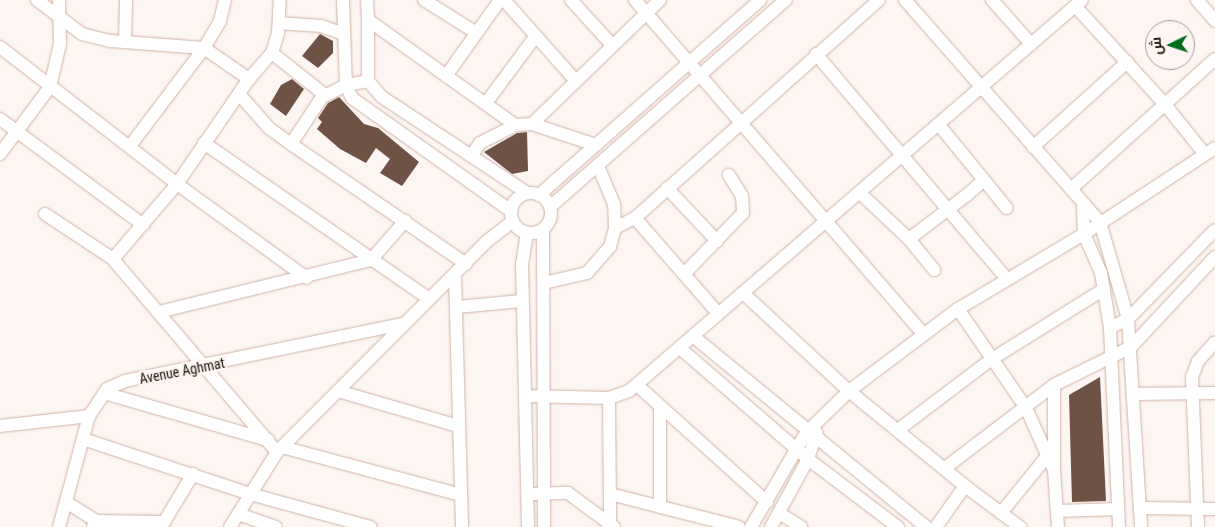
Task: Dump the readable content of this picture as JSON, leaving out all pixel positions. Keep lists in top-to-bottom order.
{
  "streets": {
    "street": ["Avenue Aghmat"]
  },
  "north": "left"
}
